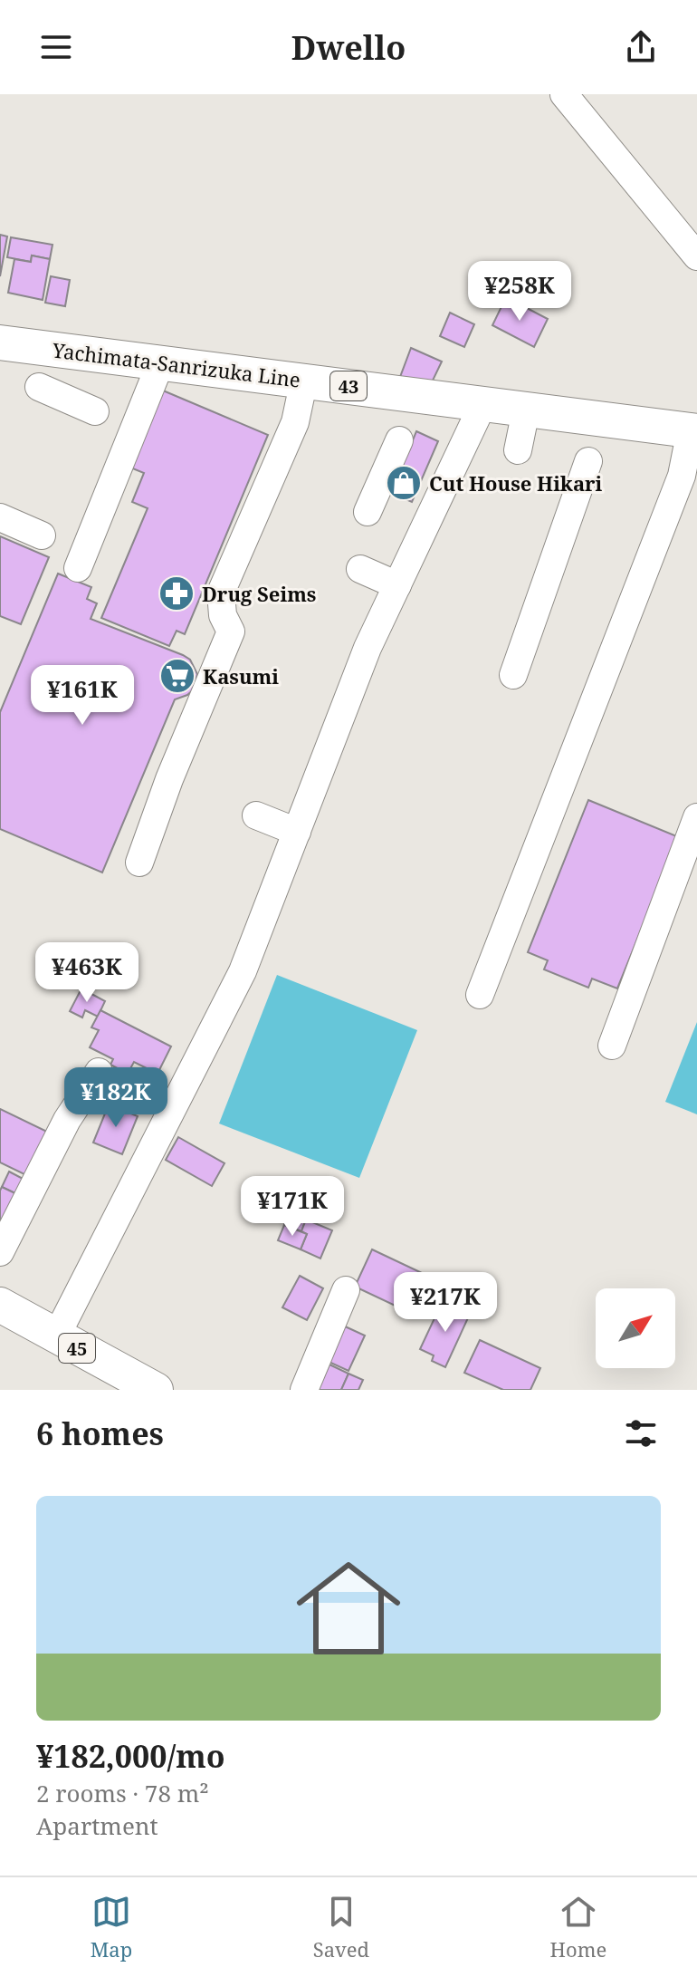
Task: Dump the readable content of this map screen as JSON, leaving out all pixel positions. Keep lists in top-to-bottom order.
{
  "streets": {
    "main road": ["Yachimata-Sanrizuka Line", "43", "45"]
  },
  "places": {
    "shop": ["Cut House Hikari"],
    "pharmacy": ["Drug Seims"],
    "supermarket": ["Kasumi"]
  },
  "north": "top right",
  "page": {
    "header": "Dwello",
    "price": [
      "¥258K",
      "¥161K",
      "¥463K",
      "¥182K",
      "¥171K",
      "¥217K"
    ],
    "heading": "6 homes",
    "list": [
      {
        "name": "¥182,000/mo",
        "note": "2 rooms · 78 m² · Apartment"
      }
    ],
    "tabs": ["Map", "Saved", "Home"]
  }
}
